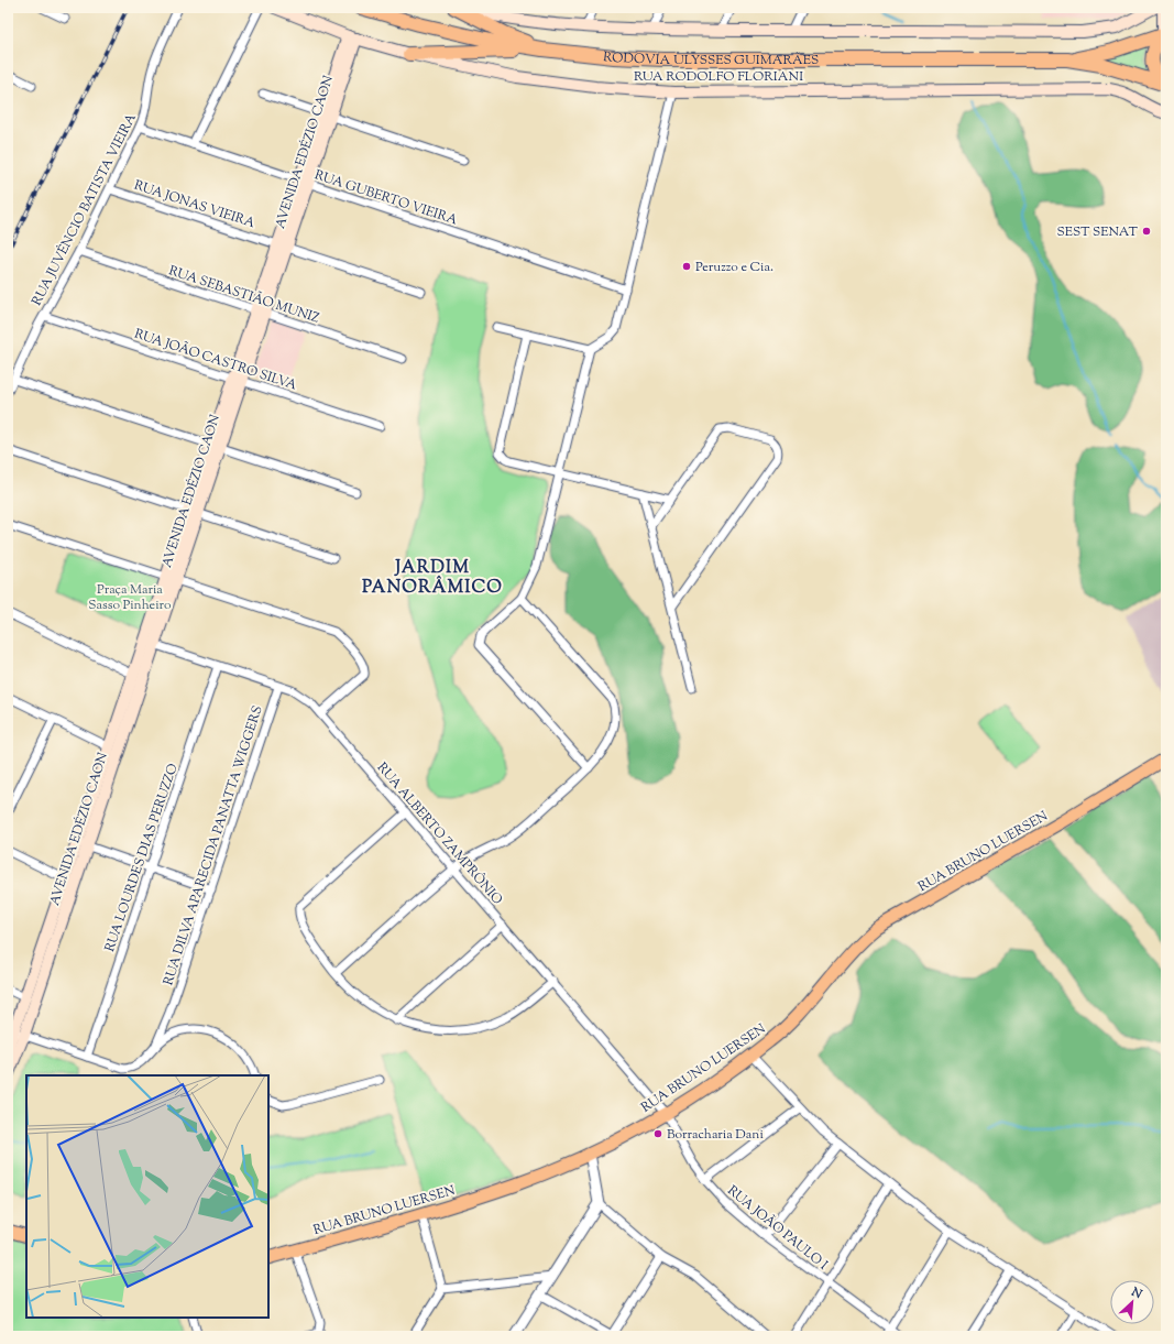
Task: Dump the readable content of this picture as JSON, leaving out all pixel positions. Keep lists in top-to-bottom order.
{
  "streets": {
    "highway": ["RODOVIA ULYSSES GUIMARÃES"],
    "main road": ["RUA RODOLFO FLORIANI", "AVENIDA EDÉZIO CAON", "RUA BRUNO LUERSEN"],
    "street": [
      "RUA GUBERTO VIEIRA",
      "RUA JONAS VIEIRA",
      "RUA JUVÊNCIO BATISTA VIEIRA",
      "RUA SEBASTIÃO MUNIZ",
      "RUA JOÃO CASTRO SILVA",
      "RUA ALBERTO ZAMPRÔNIO",
      "RUA DILVA APARECIDA PANATTA WIGGERS",
      "RUA LOURDES DIAS PERUZZO",
      "RUA JOÃO PAULO I"
    ]
  },
  "crossings": [
    ["RUA RODOLFO FLORIANI", "AVENIDA EDÉZIO CAON"],
    ["AVENIDA EDÉZIO CAON", "RUA GUBERTO VIEIRA"],
    ["AVENIDA EDÉZIO CAON", "RUA JONAS VIEIRA"],
    ["AVENIDA EDÉZIO CAON", "RUA SEBASTIÃO MUNIZ"],
    ["AVENIDA EDÉZIO CAON", "RUA JOÃO CASTRO SILVA"],
    ["AVENIDA EDÉZIO CAON", "RUA ALBERTO ZAMPRÔNIO"],
    ["RUA GUBERTO VIEIRA", "RUA JUVÊNCIO BATISTA VIEIRA"],
    ["RUA JONAS VIEIRA", "RUA JUVÊNCIO BATISTA VIEIRA"],
    ["RUA JUVÊNCIO BATISTA VIEIRA", "RUA SEBASTIÃO MUNIZ"],
    ["RUA JUVÊNCIO BATISTA VIEIRA", "RUA JOÃO CASTRO SILVA"],
    ["RUA ALBERTO ZAMPRÔNIO", "RUA DILVA APARECIDA PANATTA WIGGERS"],
    ["RUA ALBERTO ZAMPRÔNIO", "RUA BRUNO LUERSEN"],
    ["RUA ALBERTO ZAMPRÔNIO", "RUA LOURDES DIAS PERUZZO"],
    ["RUA ALBERTO ZAMPRÔNIO", "RUA JOÃO PAULO I"],
    ["RUA BRUNO LUERSEN", "RUA JOÃO PAULO I"]
  ],
  "districts": ["JARDIM PANORÂMICO"],
  "parks": ["Praça Maria Sasso Pinheiro"],
  "places": ["SEST SENAT", "Peruzzo e Cia.", "Borracharia Dani"],
  "north": "top right"
}
